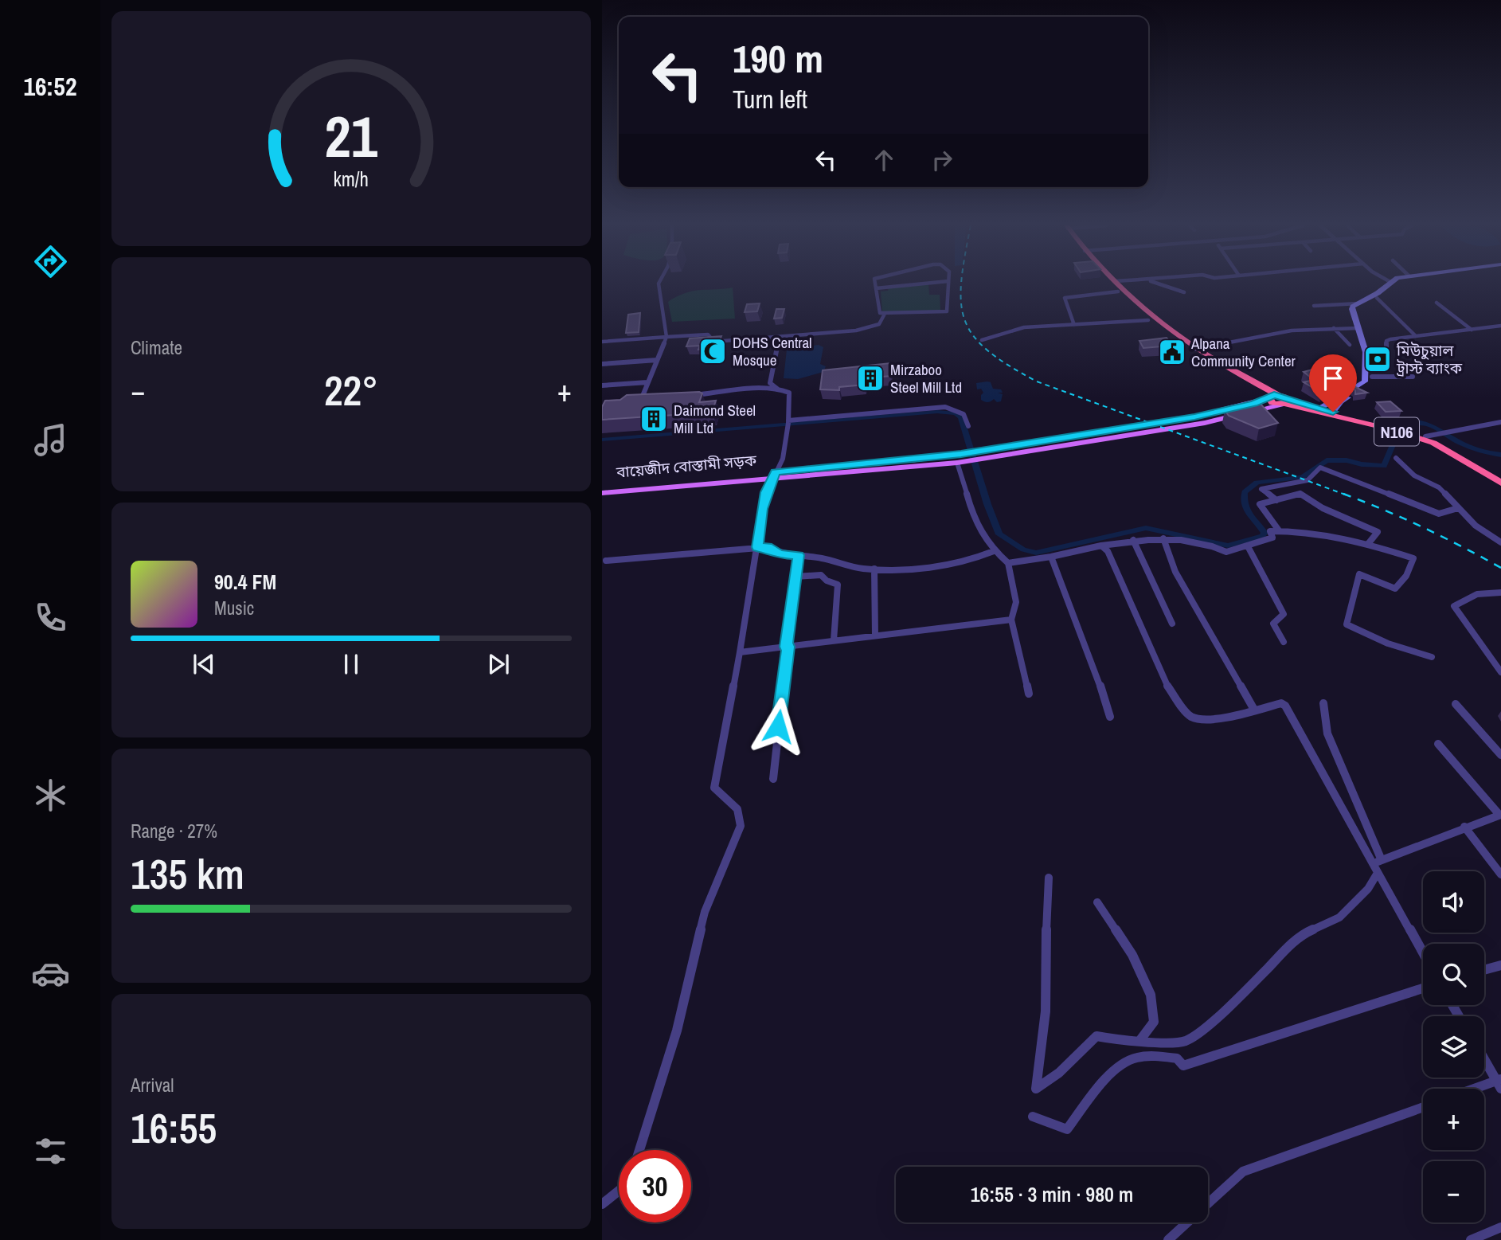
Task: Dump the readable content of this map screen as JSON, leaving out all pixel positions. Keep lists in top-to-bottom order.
{
  "streets": {
    "highway": ["N106"],
    "main road": ["বায়েজীদ বোস্তামী সড়ক"]
  },
  "crossings": [
    ["N106", "বায়েজীদ বোস্তামী সড়ক"]
  ],
  "places": {
    "mosque": ["DOHS Central Mosque"],
    "public building": ["Alpana Community Center"],
    "bank": ["মিউচুয়াল ট্রাস্ট ব্যাংক"],
    "building": ["Mirzaboo Steel Mill Ltd", "Daimond Steel Mill Ltd"]
  },
  "page": {
    "tabs": "16:52",
    "turn": ["190 m", "Turn left"],
    "tile": [
      "Climate",
      ["Range · 27%", "135 km"],
      ["Arrival", "16:55"]
    ],
    "heat": ["−", "22°", "+"],
    "song": ["90.4 FM", "Music"],
    "map_buttons": ["+", "−"],
    "limit": "30",
    "trip": "16:55 · 3 min · 980 m",
    "gauge": ["21", "km/h"]
  }
}
